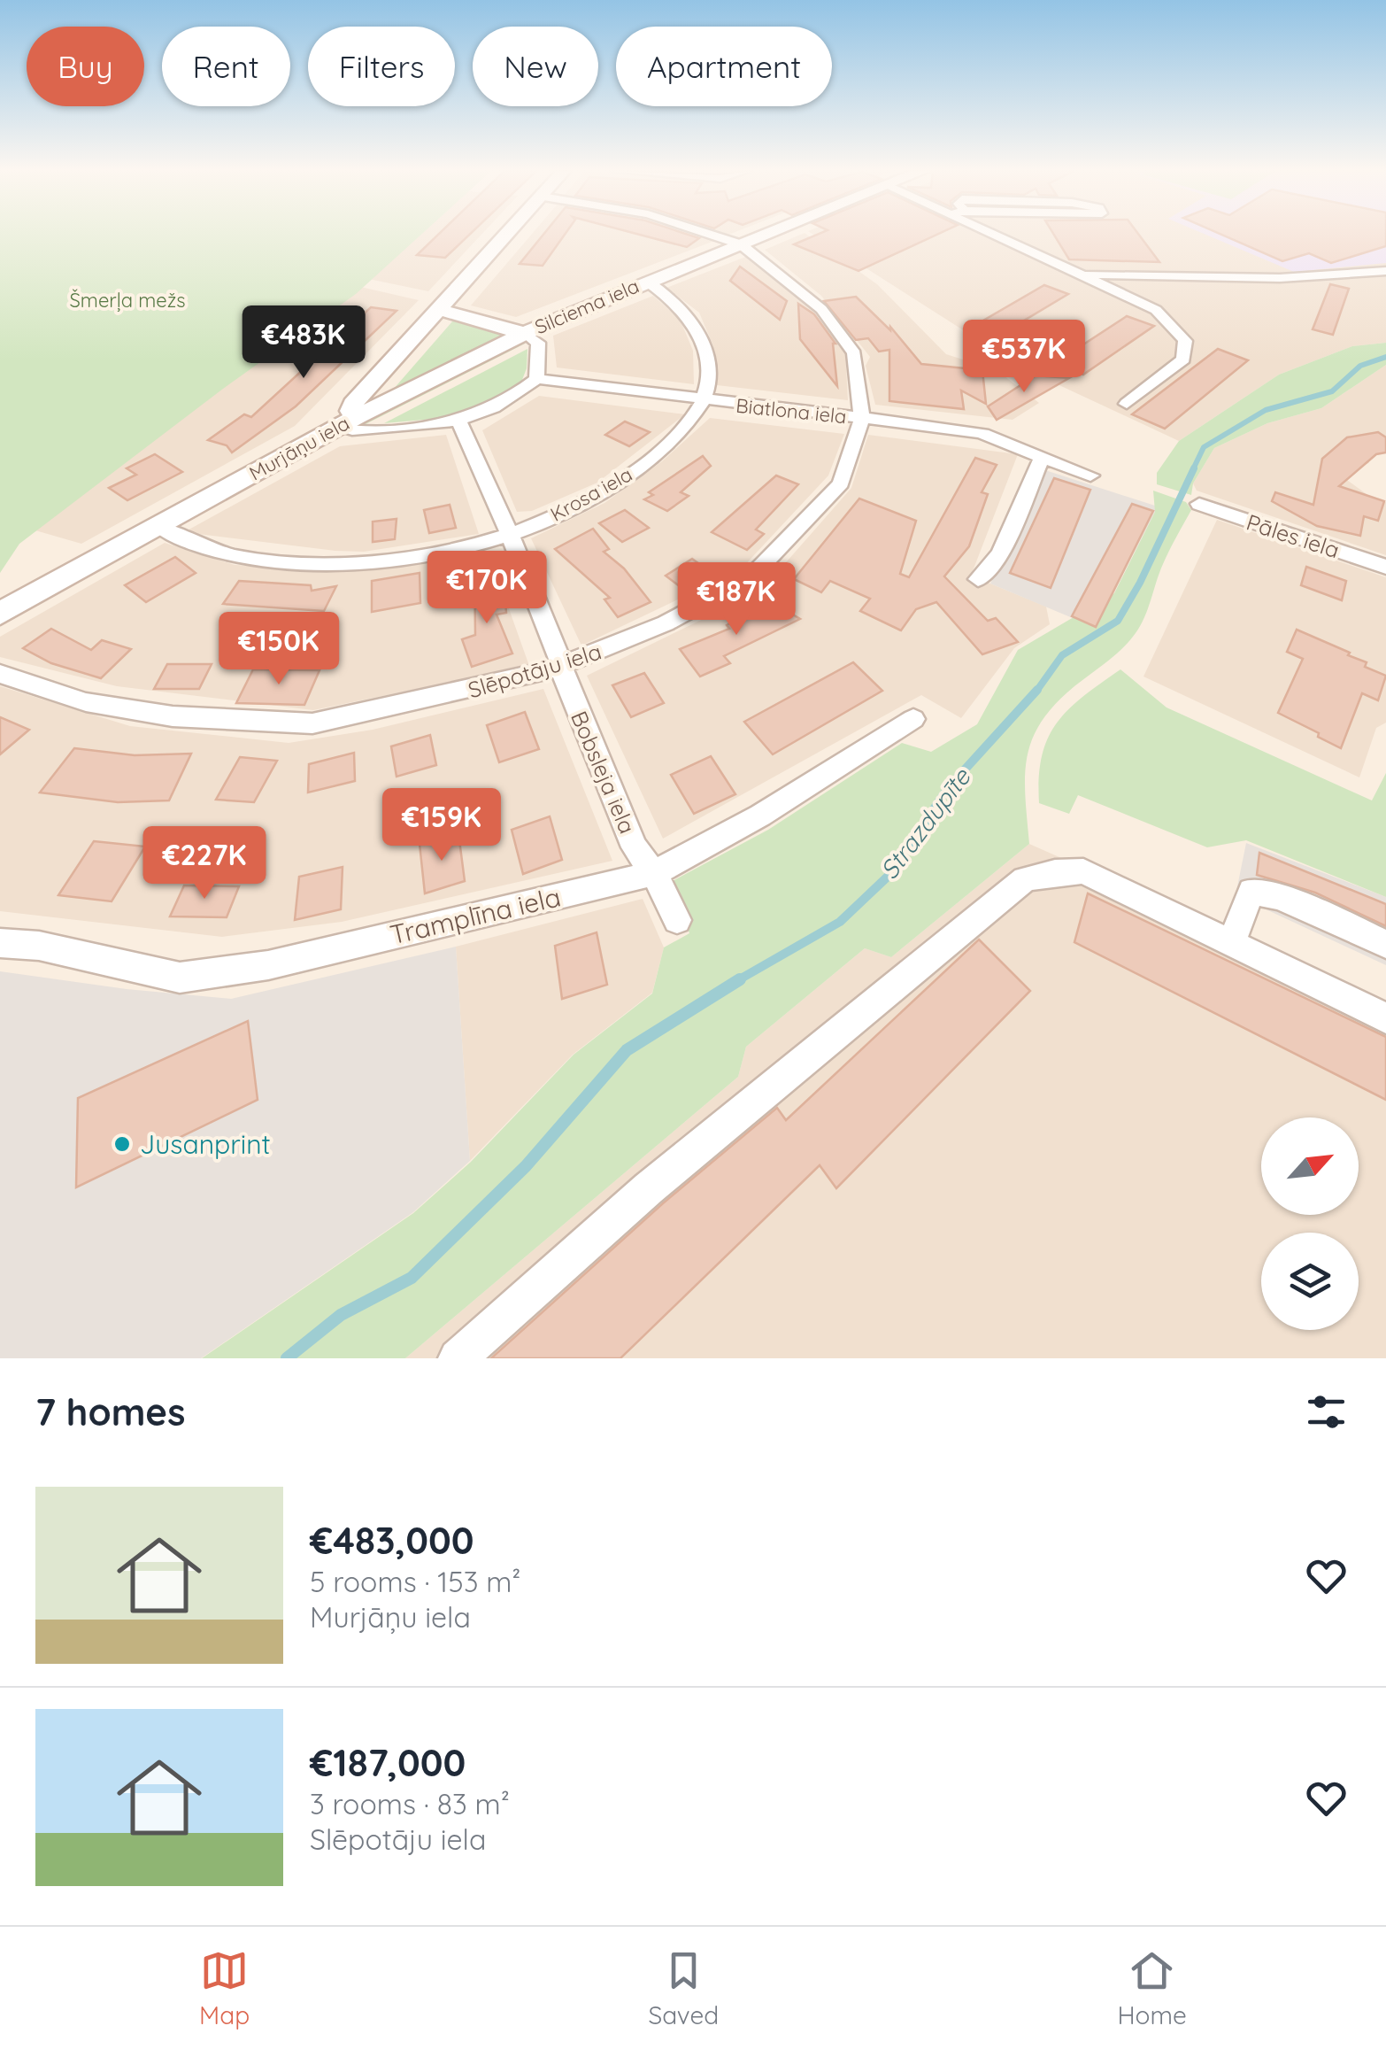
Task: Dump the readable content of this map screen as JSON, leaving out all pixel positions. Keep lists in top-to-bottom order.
{
  "streets": {
    "street": [
      "Silciema iela",
      "Biatlona iela",
      "Murjāņu iela",
      "Krosa iela",
      "Pāles iela",
      "Slēpotāju iela",
      "Bobsleja iela",
      "Tramplīna iela"
    ]
  },
  "crossings": [
    ["Silciema iela", "Murjāņu iela"],
    ["Silciema iela", "Slēpotāju iela"],
    ["Biatlona iela", "Krosa iela"],
    ["Biatlona iela", "Slēpotāju iela"],
    ["Murjāņu iela", "Krosa iela"],
    ["Krosa iela", "Bobsleja iela"],
    ["Slēpotāju iela", "Bobsleja iela"],
    ["Bobsleja iela", "Tramplīna iela"]
  ],
  "water": ["Strazdupīte"],
  "parks": ["Šmerļa mežs"],
  "places": ["Jusanprint"],
  "north": "top right",
  "page": {
    "chip": [
      "Buy",
      "Rent",
      "Filters",
      "New",
      "Apartment"
    ],
    "price": [
      "€483K",
      "€537K",
      "€170K",
      "€187K",
      "€150K",
      "€159K",
      "€227K"
    ],
    "heading": "7 homes",
    "list": [
      {
        "name": "€483,000",
        "note": "5 rooms · 153 m² · Murjāņu iela"
      },
      {
        "name": "€187,000",
        "note": "3 rooms · 83 m² · Slēpotāju iela"
      }
    ],
    "tabs": ["Map", "Saved", "Home"]
  }
}
